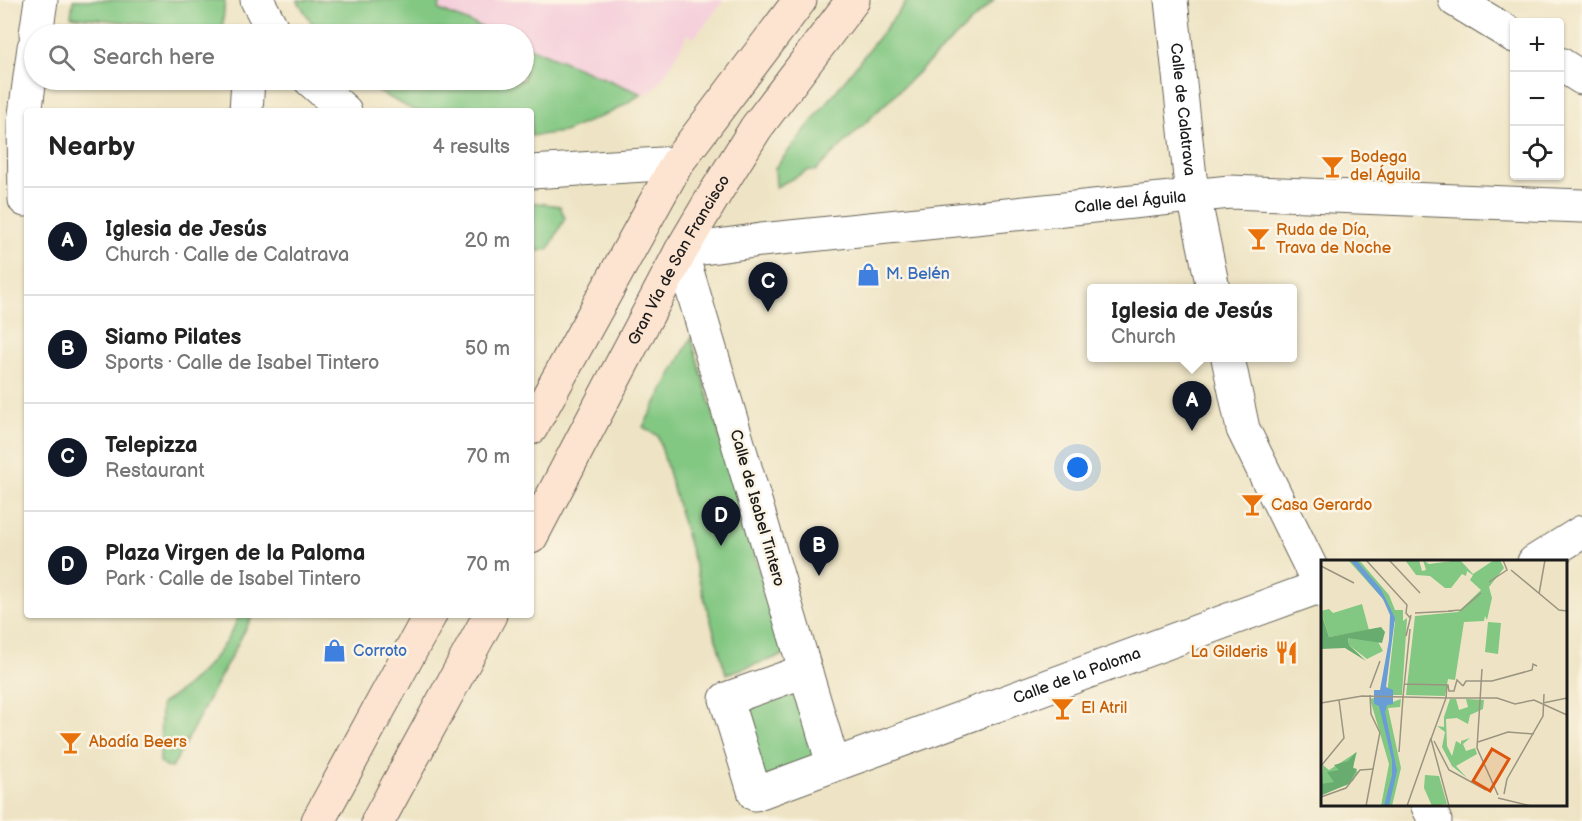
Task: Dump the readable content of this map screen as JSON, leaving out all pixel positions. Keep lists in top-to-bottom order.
{
  "streets": {
    "main road": ["Gran Vía de San Francisco"],
    "street": [
      "Calle de Calatrava",
      "Calle del Águila",
      "Calle de Isabel Tintero",
      "Calle de la Paloma"
    ]
  },
  "crossings": [
    ["Calle de Calatrava", "Calle del Águila"],
    ["Calle del Águila", "Gran Vía de San Francisco"],
    ["Calle del Águila", "Calle de Isabel Tintero"],
    ["Gran Vía de San Francisco", "Calle de Isabel Tintero"],
    ["Calle de Isabel Tintero", "Calle de la Paloma"]
  ],
  "places": {
    "bar": [
      "Bodega del Águila",
      "Ruda de Día, Trava de Noche",
      "Casa Gerardo",
      "El Atril",
      "Abadía Beers"
    ],
    "shop": ["M. Belén", "Corroto"],
    "restaurant": ["La Gilderis"]
  },
  "page": {
    "map_buttons": ["+", "−"],
    "search": "Search here",
    "heading": ["Nearby", "4 results"],
    "list": [
      {
        "mark": "A",
        "name": "Iglesia de Jesús",
        "note": "Church · Calle de Calatrava",
        "value": "20 m"
      },
      {
        "mark": "B",
        "name": "Siamo Pilates",
        "note": "Sports · Calle de Isabel Tintero",
        "value": "50 m"
      },
      {
        "mark": "C",
        "name": "Telepizza",
        "note": "Restaurant",
        "value": "70 m"
      },
      {
        "mark": "D",
        "name": "Plaza Virgen de la Paloma",
        "note": "Park · Calle de Isabel Tintero",
        "value": "70 m"
      }
    ],
    "pins": [
      "C",
      "A",
      "D",
      "B"
    ],
    "popup": ["Iglesia de Jesús", "Church"]
  }
}
